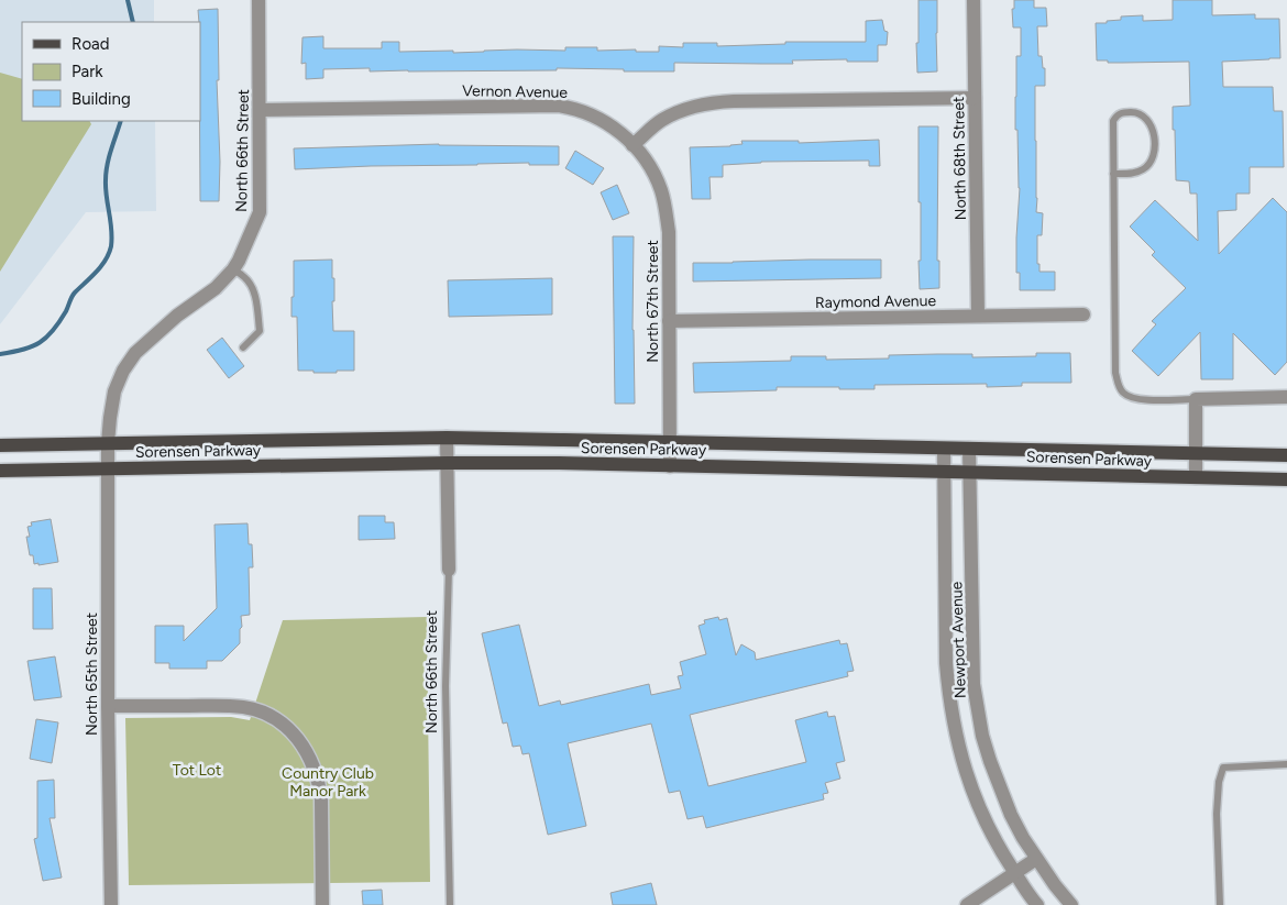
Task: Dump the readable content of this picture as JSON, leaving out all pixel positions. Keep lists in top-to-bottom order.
{
  "streets": {
    "main road": ["Sorensen Parkway"],
    "street": [
      "Vernon Avenue",
      "North 66th Street",
      "North 68th Street",
      "North 67th Street",
      "Raymond Avenue",
      "Newport Avenue",
      "North 65th Street"
    ]
  },
  "crossings": [
    ["Vernon Avenue", "North 66th Street"],
    ["Vernon Avenue", "North 67th Street"],
    ["North 66th Street", "Sorensen Parkway"],
    ["North 66th Street", "North 65th Street"],
    ["North 68th Street", "Raymond Avenue"],
    ["North 67th Street", "Raymond Avenue"],
    ["North 67th Street", "Sorensen Parkway"],
    ["Sorensen Parkway", "Newport Avenue"],
    ["Sorensen Parkway", "North 65th Street"]
  ],
  "parks": ["Tot Lot", "Country Club Manor Park"],
  "legend": ["Road", "Park", "Building"]
}
